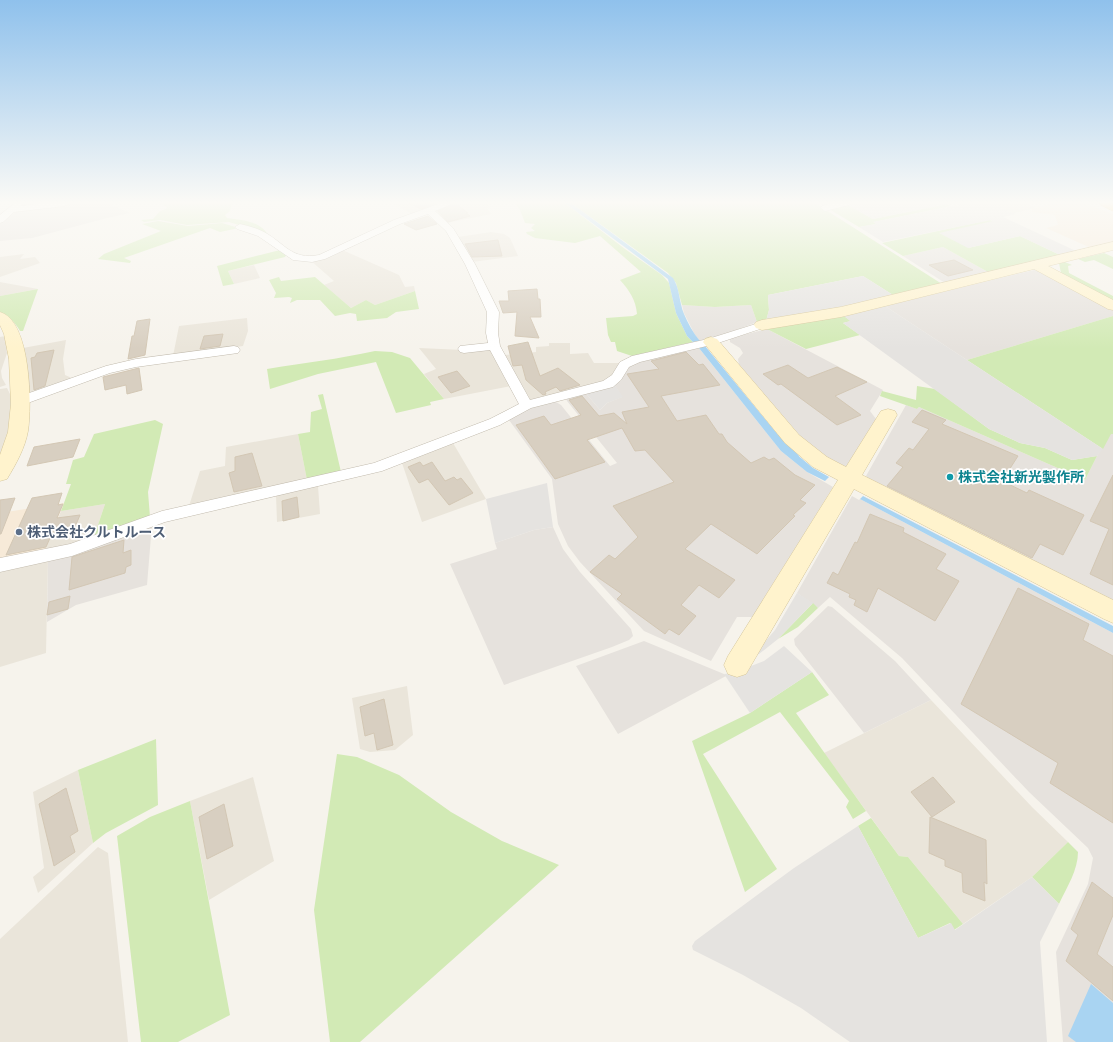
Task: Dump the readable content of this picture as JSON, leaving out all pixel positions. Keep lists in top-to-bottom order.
{
  "places": ["株式会社新光製作所", "株式会社クルトルース"]
}
